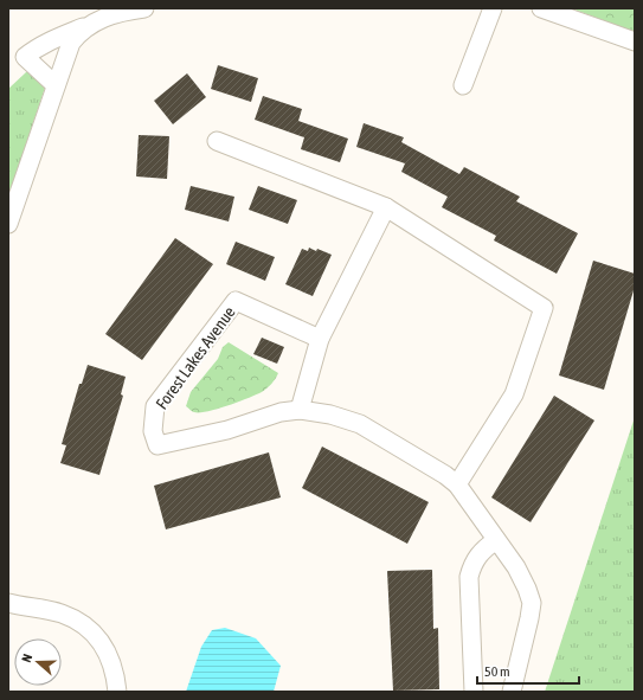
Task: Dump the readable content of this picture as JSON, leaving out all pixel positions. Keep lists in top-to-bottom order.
{
  "streets": {
    "street": ["Forest Lakes Avenue"]
  },
  "scale_bar": "50 m",
  "north": "left"
}
